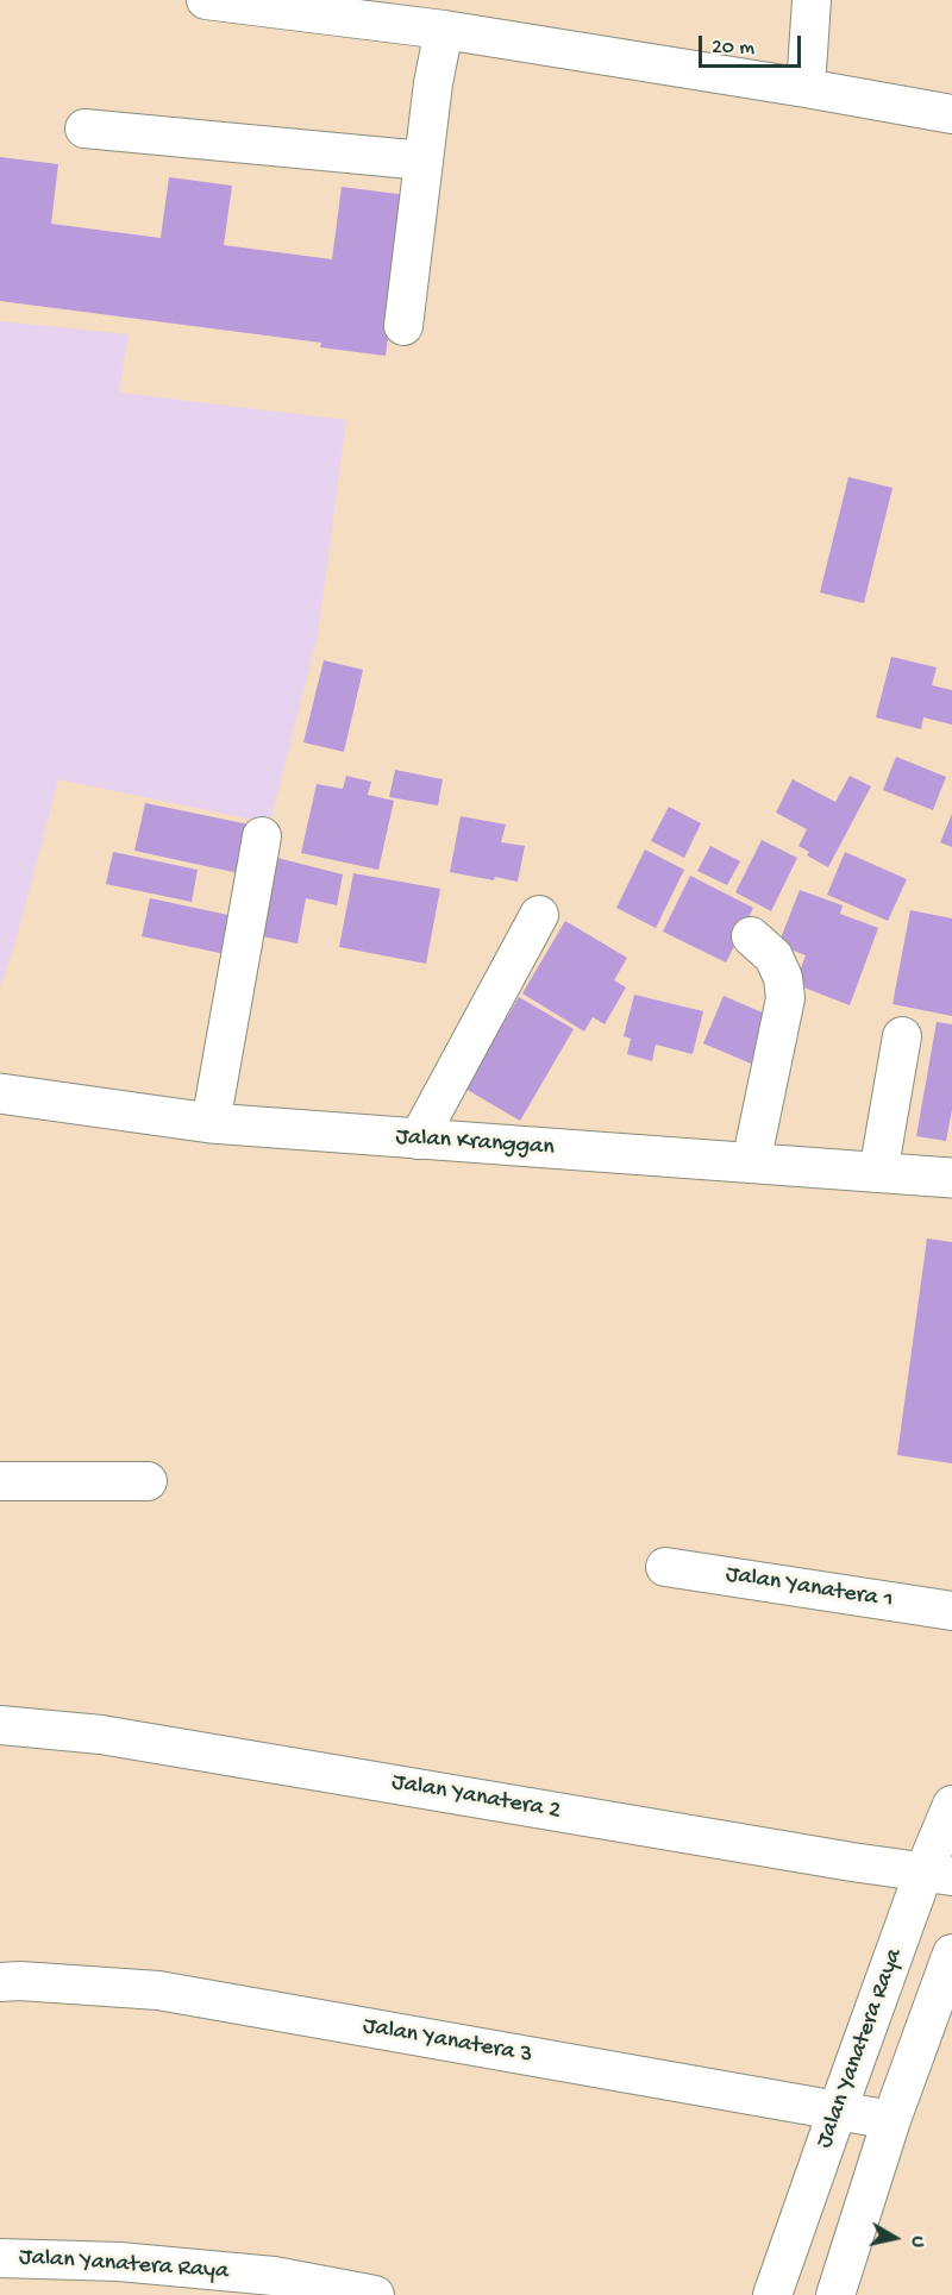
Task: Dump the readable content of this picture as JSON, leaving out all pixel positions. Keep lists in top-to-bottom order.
{
  "streets": {
    "main road": ["Jalan Kranggan"],
    "street": [
      "Jalan Yanatera 1",
      "Jalan Yanatera 2",
      "Jalan Yanatera 3",
      "Jalan Yanatera Raya"
    ]
  },
  "crossings": [
    ["Jalan Yanatera 2", "Jalan Yanatera Raya"],
    ["Jalan Yanatera 3", "Jalan Yanatera Raya"]
  ],
  "scale_bar": "20 m",
  "north": "right"
}
